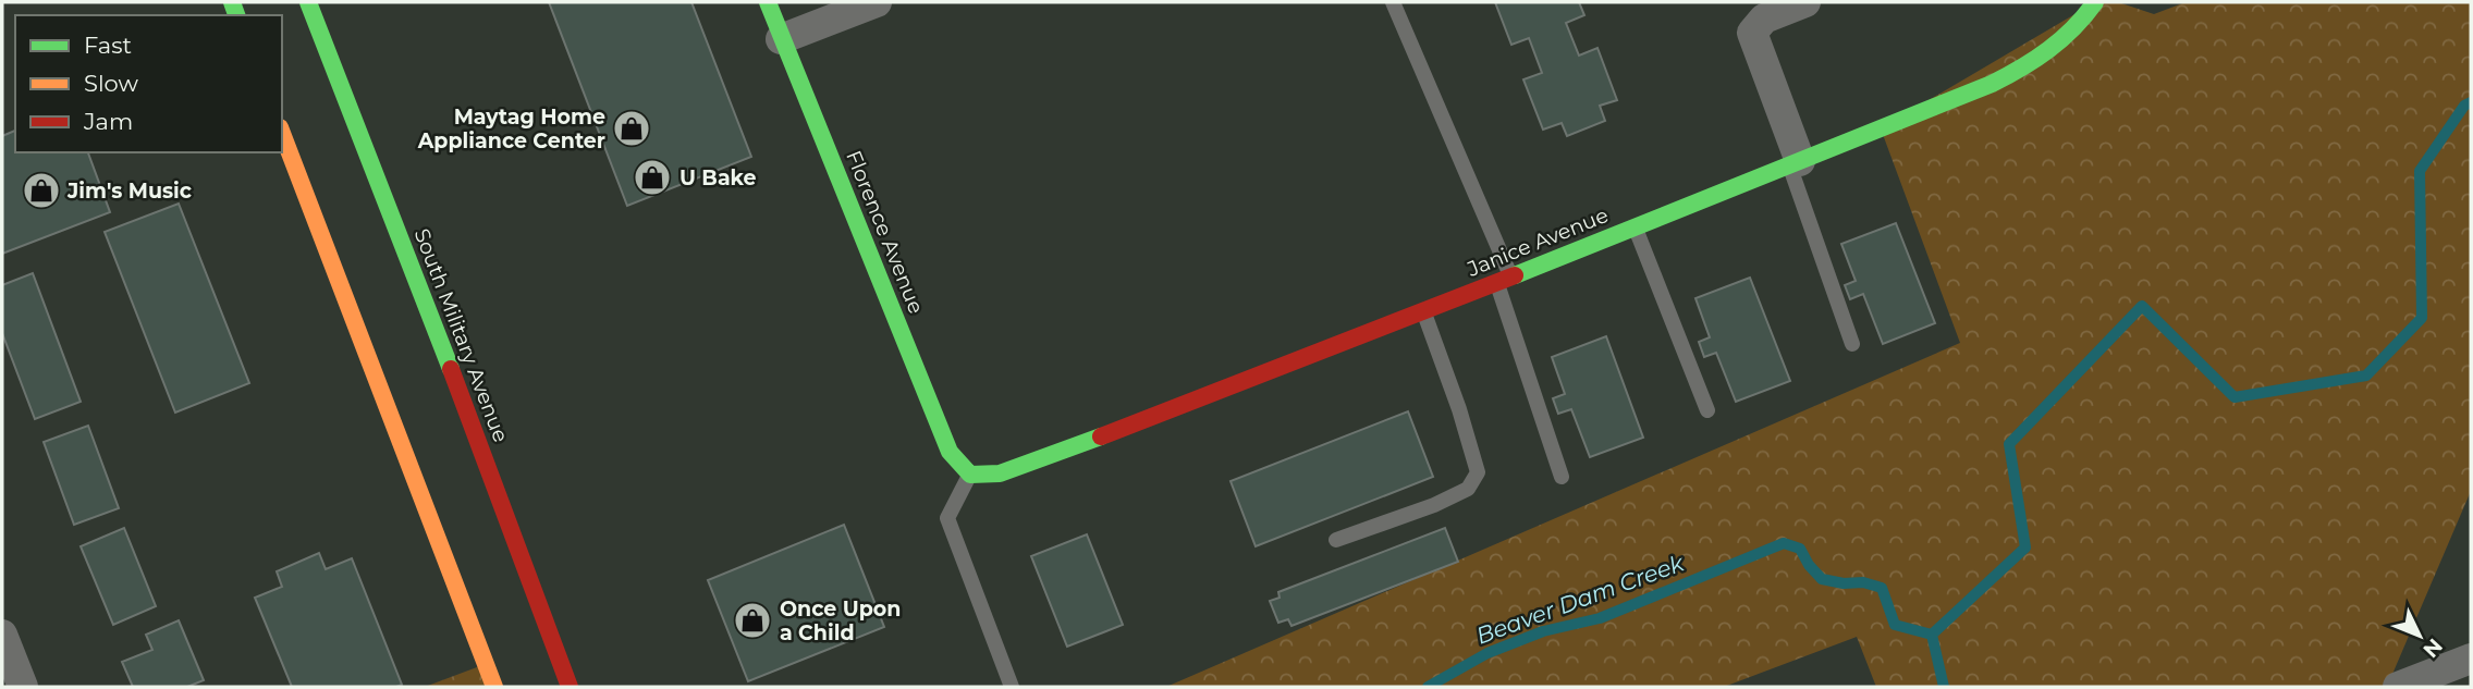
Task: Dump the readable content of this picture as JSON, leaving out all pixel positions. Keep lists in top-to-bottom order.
{
  "streets": {
    "street": ["Florence Avenue", "Janice Avenue", "South Military Avenue"]
  },
  "crossings": [
    ["Florence Avenue", "Janice Avenue"]
  ],
  "water": ["Beaver Dam Creek"],
  "places": {
    "shop": [
      "Maytag Home Appliance Center",
      "U Bake",
      "Jim's Music",
      "Once Upon a Child"
    ]
  },
  "legend": ["Fast", "Slow", "Jam"],
  "north": "bottom right"
}
